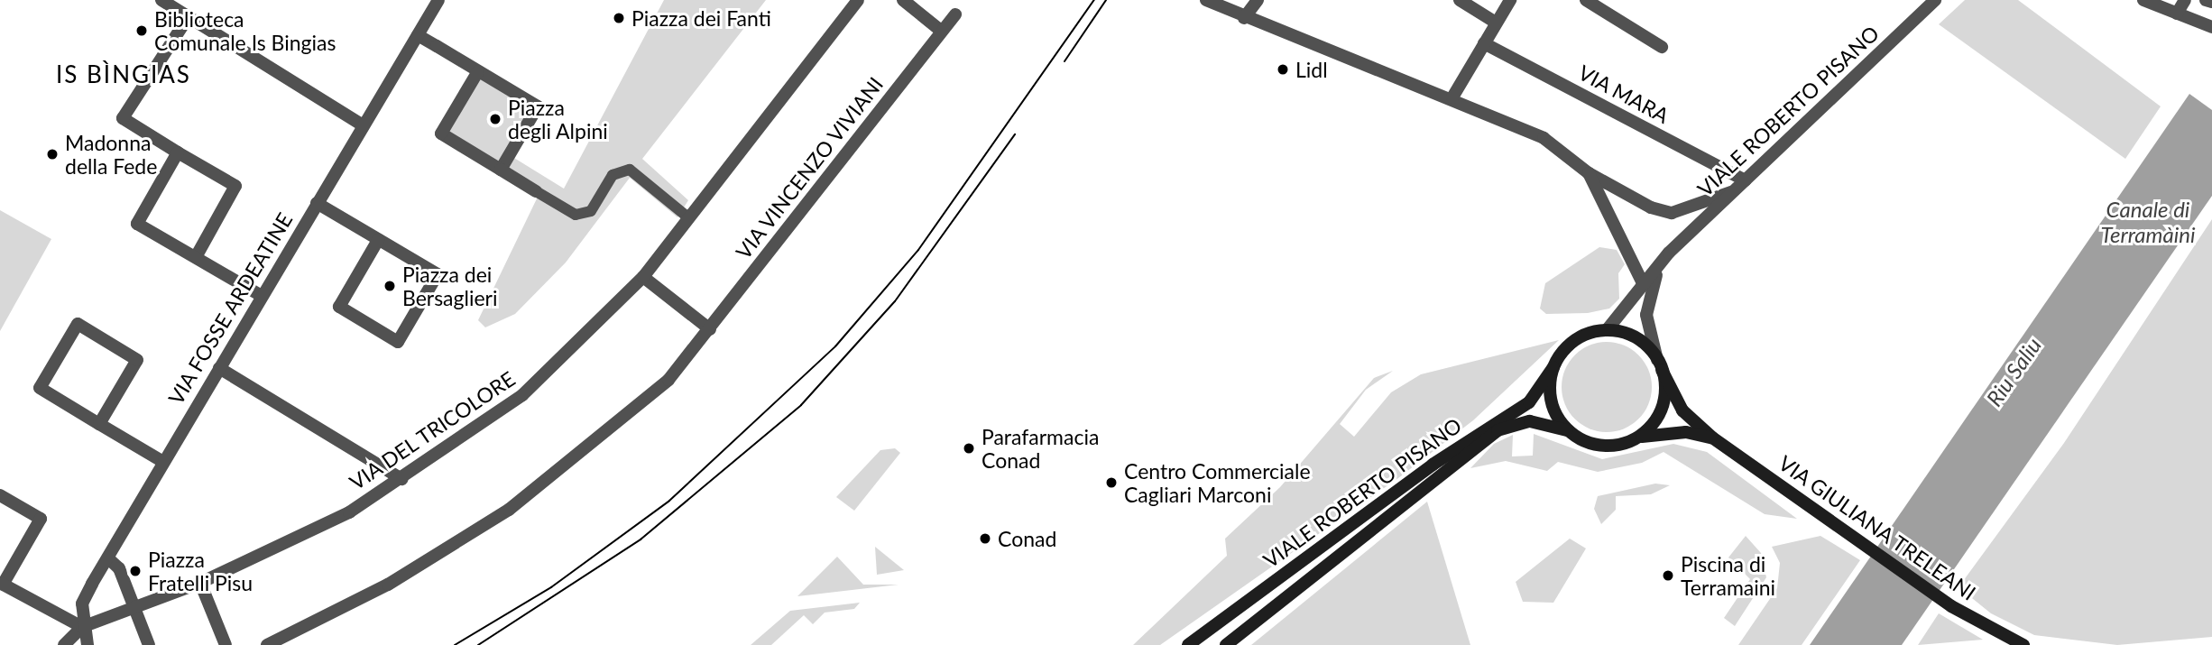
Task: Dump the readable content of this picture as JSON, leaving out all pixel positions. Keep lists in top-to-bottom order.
{
  "streets": {
    "main road": ["VIALE ROBERTO PISANO", "VIA GIULIANA TRELEANI"],
    "street": [
      "VIA MARA",
      "VIA VINCENZO VIVIANI",
      "VIA FOSSE ARDEATINE",
      "VIA DEL TRICOLORE"
    ]
  },
  "crossings": [
    ["VIA MARA", "VIALE ROBERTO PISANO"],
    ["VIALE ROBERTO PISANO", "VIA GIULIANA TRELEANI"],
    ["VIA FOSSE ARDEATINE", "VIA DEL TRICOLORE"]
  ],
  "districts": ["IS BÌNGIAS"],
  "water": ["Canale di Terramàini", "Riu Saliu"],
  "places": [
    "Piazza dei Fanti",
    "Biblioteca Comunale Is Bingias",
    "Lidl",
    "Piazza degli Alpini",
    "Madonna della Fede",
    "Piazza dei Bersaglieri",
    "Parafarmacia Conad",
    "Centro Commerciale Cagliari Marconi",
    "Conad",
    "Piazza Fratelli Pisu",
    "Piscina di Terramaini"
  ]
}
